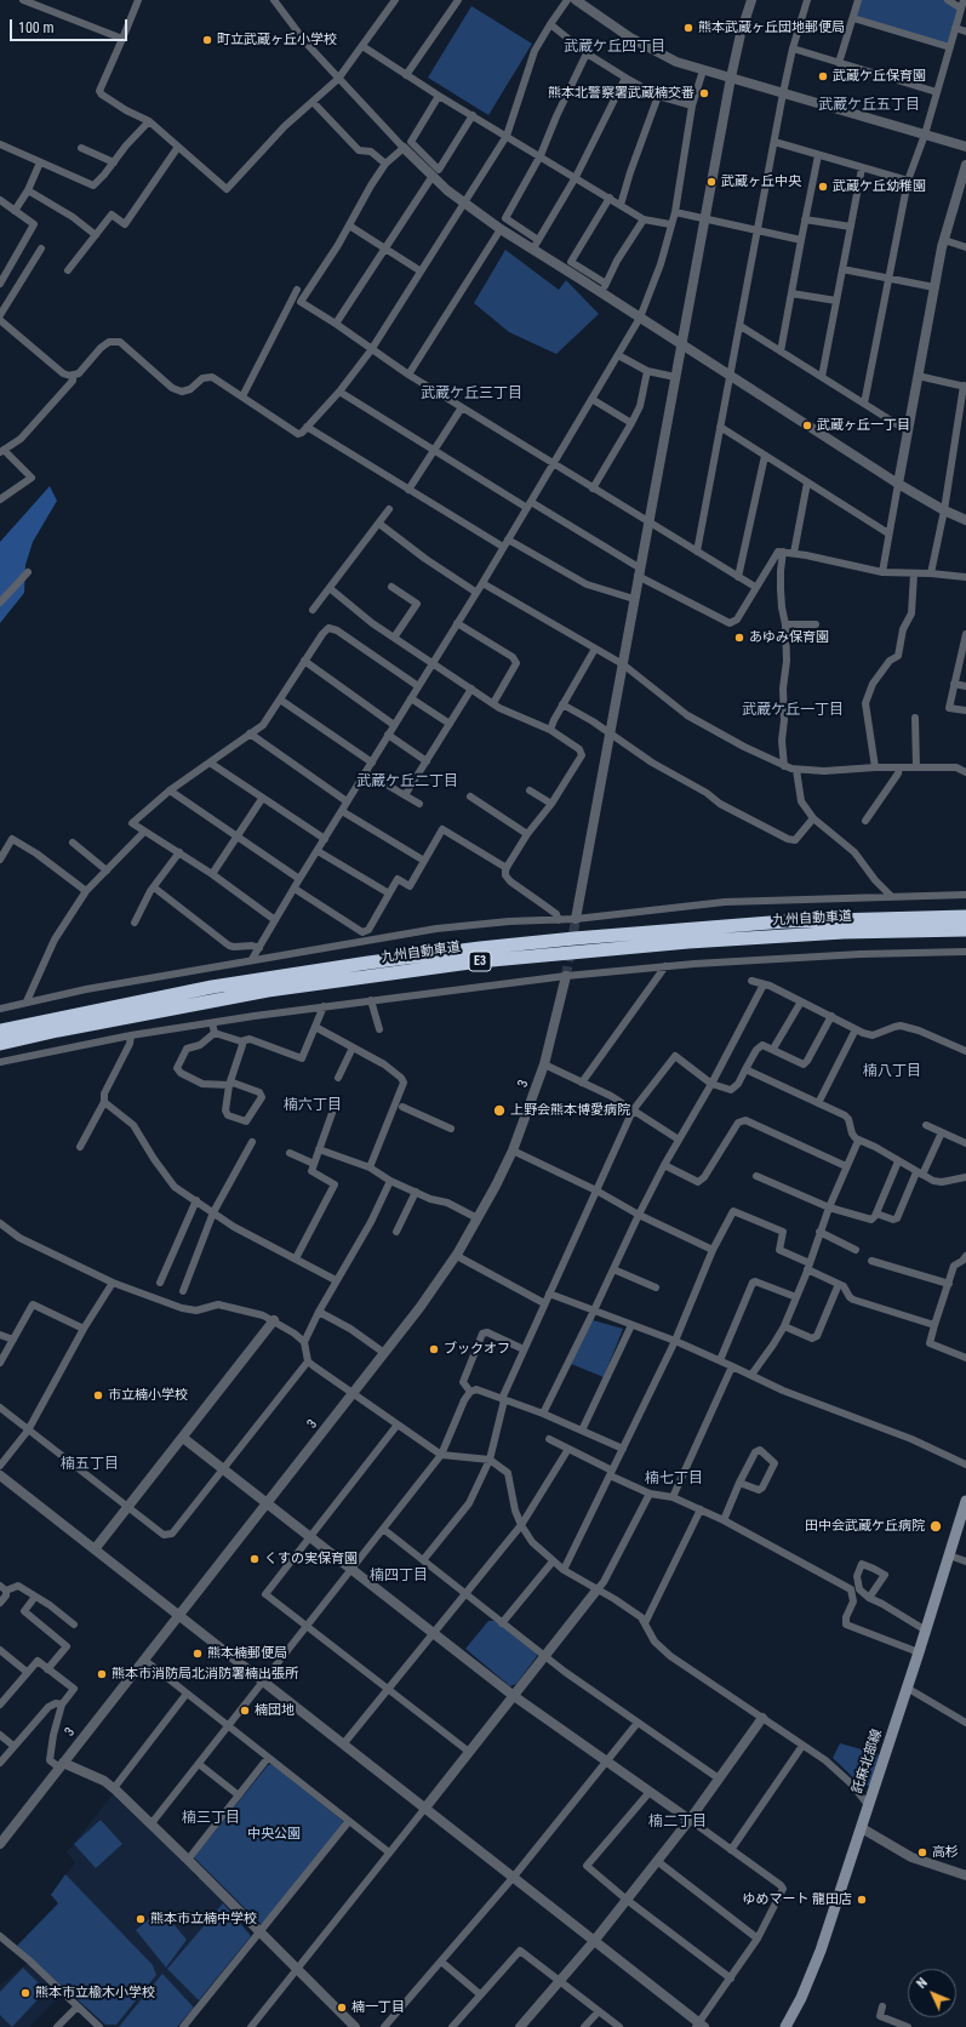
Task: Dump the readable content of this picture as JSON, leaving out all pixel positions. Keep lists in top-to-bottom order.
{
  "streets": {
    "highway": ["九州自動車道", "E3"],
    "main road": ["託麻北部線"],
    "street": ["3"]
  },
  "districts": [
    "武蔵ケ丘四丁目",
    "武蔵ケ丘五丁目",
    "武蔵ケ丘三丁目",
    "武蔵ケ丘一丁目",
    "武蔵ケ丘二丁目",
    "楠八丁目",
    "楠六丁目",
    "楠五丁目",
    "楠七丁目",
    "楠四丁目",
    "楠三丁目",
    "楠二丁目"
  ],
  "parks": ["中央公園"],
  "places": [
    "熊本武蔵ヶ丘団地郵便局",
    "町立武蔵ヶ丘小学校",
    "武蔵ケ丘保育園",
    "熊本北警察署武蔵楠交番",
    "武蔵ヶ丘中央",
    "武蔵ケ丘幼稚園",
    "武蔵ヶ丘一丁目",
    "あゆみ保育園",
    "上野会熊本博愛病院",
    "ブックオフ",
    "市立楠小学校",
    "田中会武蔵ケ丘病院",
    "くすの実保育園",
    "熊本楠郵便局",
    "熊本市消防局北消防署楠出張所",
    "楠団地",
    "高杉",
    "ゆめマート 龍田店",
    "熊本市立楠中学校",
    "熊本市立楡木小学校",
    "楠一丁目"
  ],
  "scale_bar": "100 m",
  "north": "top left"
}
